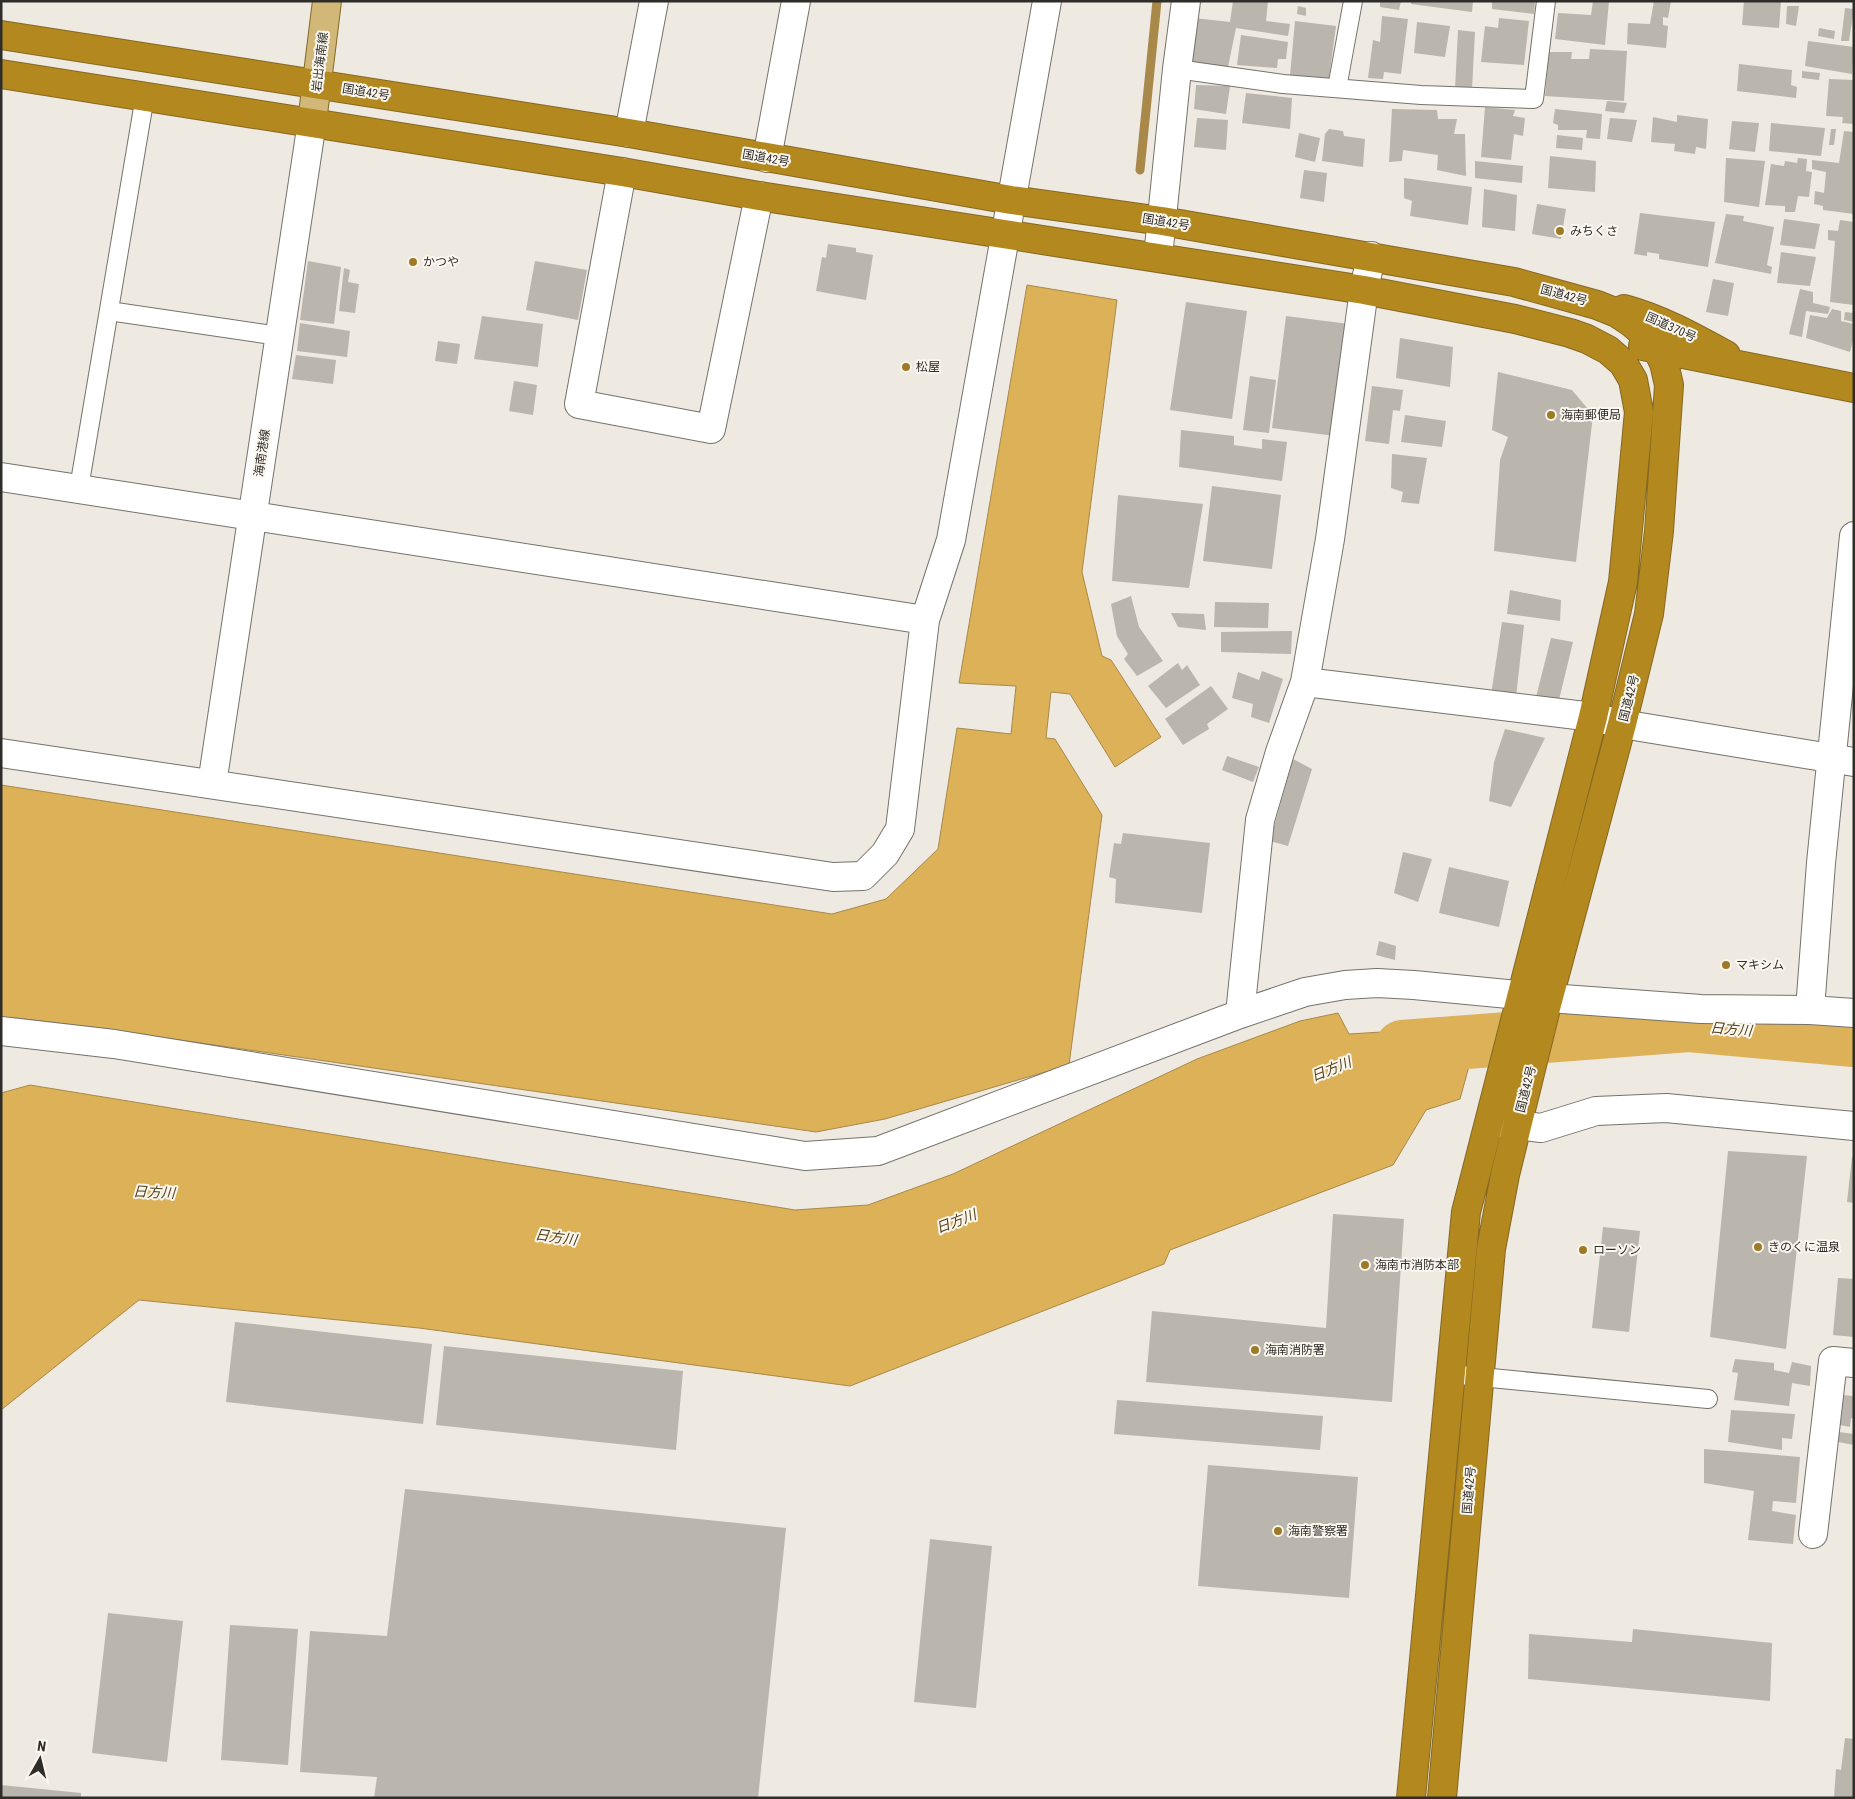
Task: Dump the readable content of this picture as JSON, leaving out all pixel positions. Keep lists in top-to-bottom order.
{
  "streets": {
    "highway": ["国道42号", "国道370号"],
    "main road": ["岩出海南線"],
    "street": ["海南港線"]
  },
  "crossings": [
    ["岩出海南線", "国道42号"],
    ["岩出海南線", "海南港線"],
    ["国道42号", "国道370号"]
  ],
  "water": ["日方川"],
  "places": [
    "みちくさ",
    "かつや",
    "松屋",
    "海南郵便局",
    "マキシム",
    "きのくに温泉",
    "ローソン",
    "海南市消防本部",
    "海南消防署",
    "海南警察署"
  ],
  "north": "top"
}
